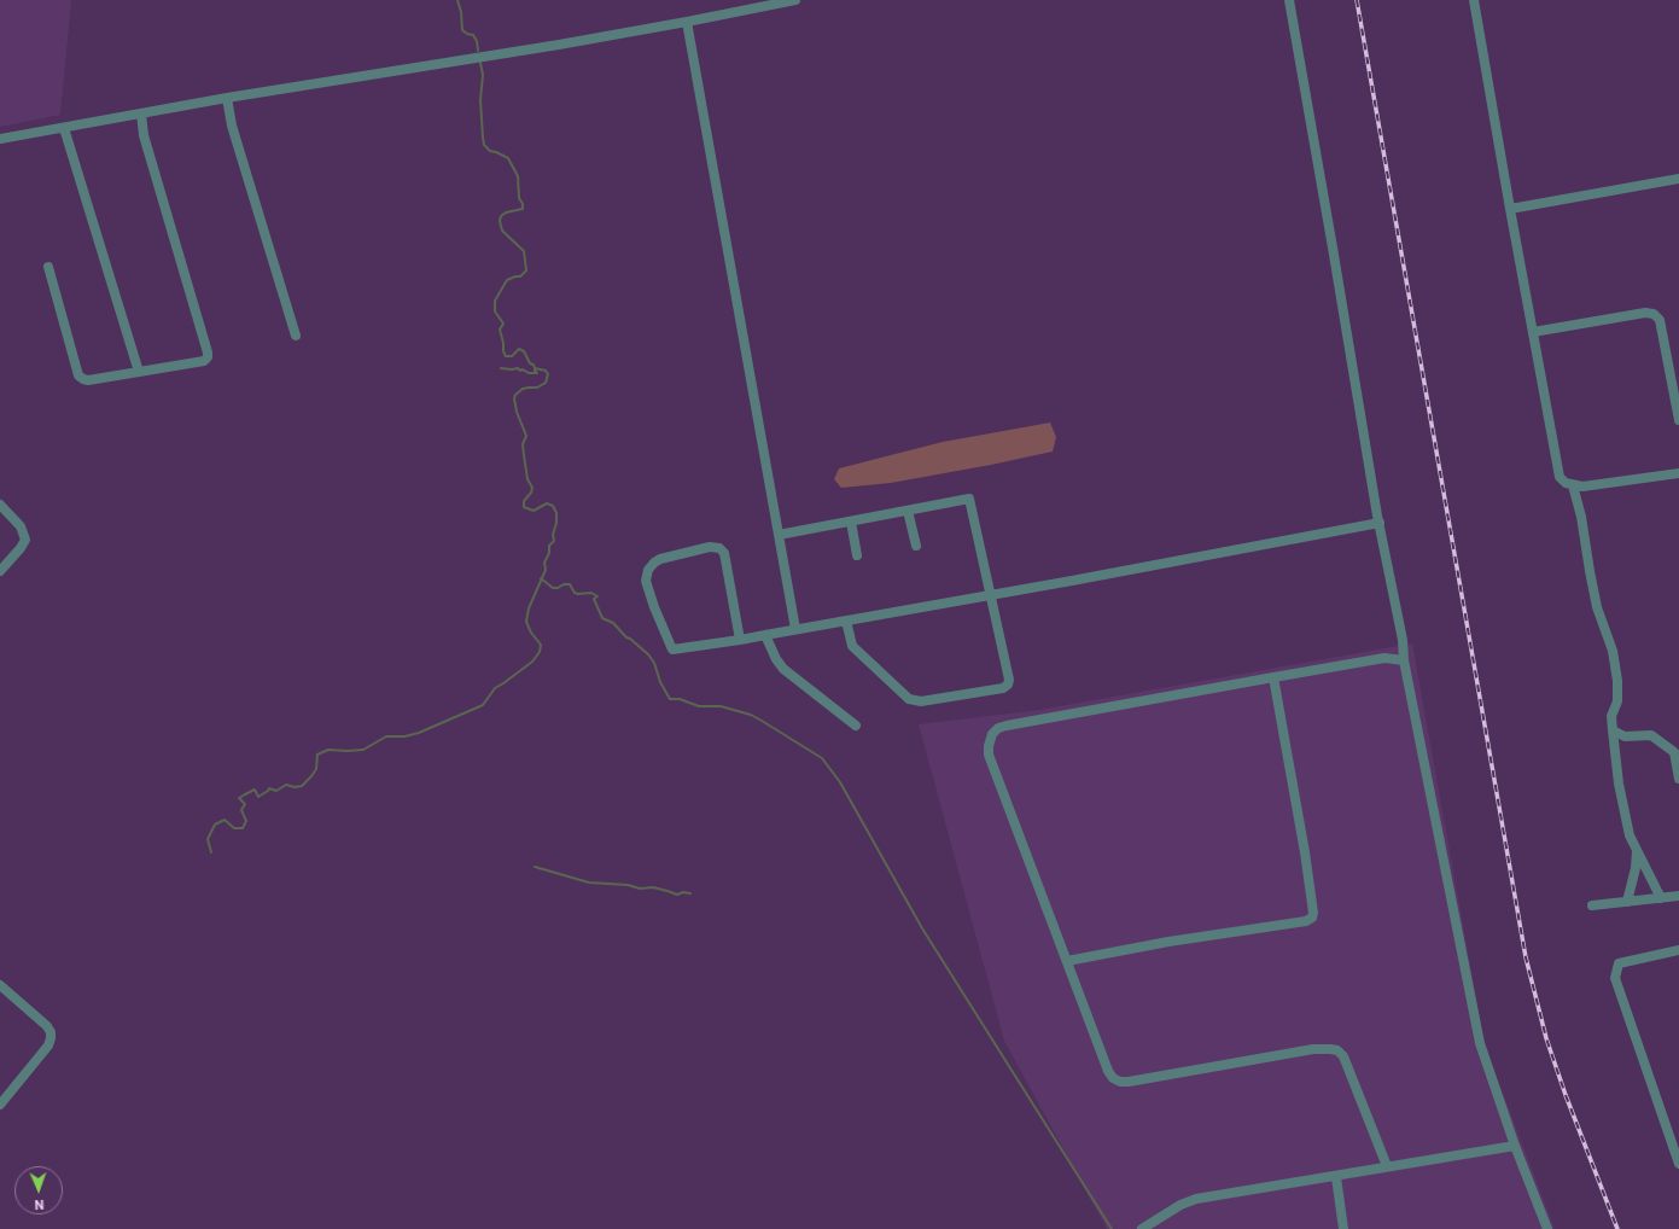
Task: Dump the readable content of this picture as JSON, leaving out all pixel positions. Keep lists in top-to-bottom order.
{
  "north": "bottom"
}
